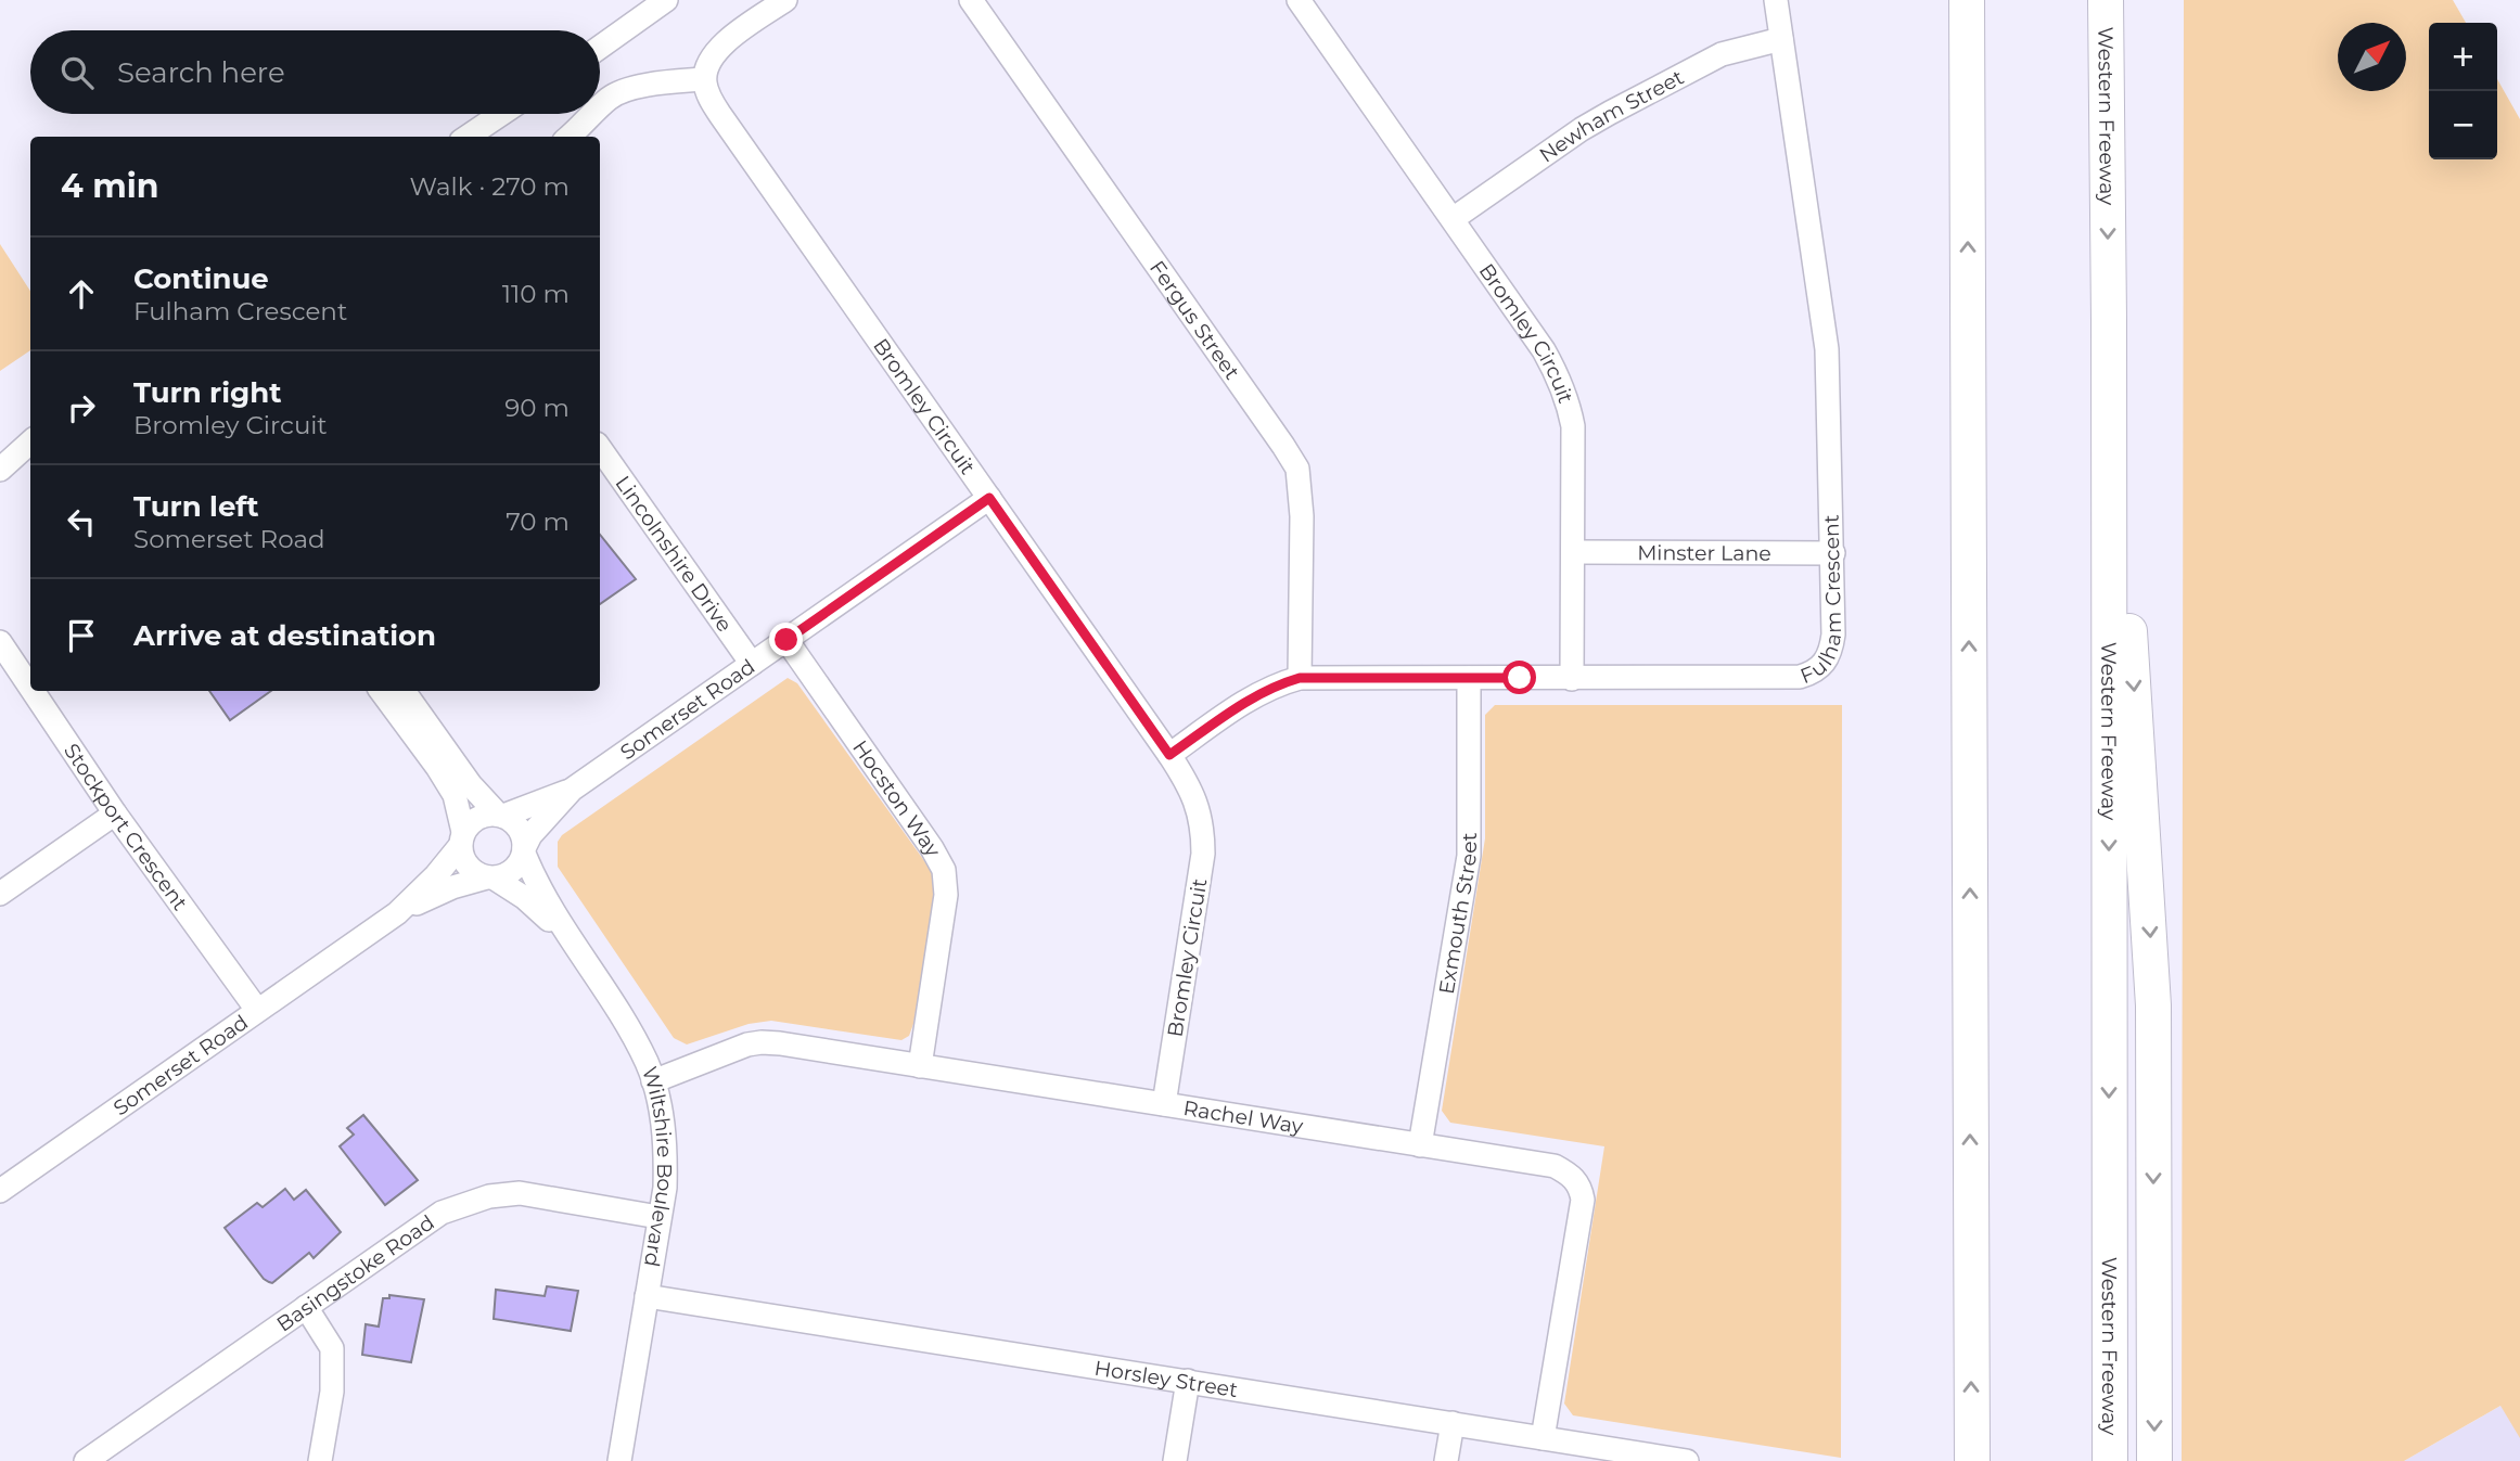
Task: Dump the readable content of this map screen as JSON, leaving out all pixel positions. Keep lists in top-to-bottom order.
{
  "streets": {
    "highway": ["Western Freeway"],
    "street": [
      "Newham Street",
      "Fergus Street",
      "Bromley Circuit",
      "Minster Lane",
      "Lincolnshire Drive",
      "Fulham Crescent",
      "Somerset Road",
      "Hocston Way",
      "Stockport Crescent",
      "Exmouth Street",
      "Rachel Way",
      "Wiltshire Boulevard",
      "Basingstoke Road",
      "Horsley Street"
    ]
  },
  "crossings": [
    ["Newham Street", "Bromley Circuit"],
    ["Newham Street", "Fulham Crescent"],
    ["Fergus Street", "Fulham Crescent"],
    ["Bromley Circuit", "Minster Lane"],
    ["Bromley Circuit", "Fulham Crescent"],
    ["Bromley Circuit", "Somerset Road"],
    ["Bromley Circuit", "Rachel Way"],
    ["Minster Lane", "Fulham Crescent"],
    ["Lincolnshire Drive", "Somerset Road"],
    ["Fulham Crescent", "Exmouth Street"],
    ["Somerset Road", "Hocston Way"],
    ["Somerset Road", "Stockport Crescent"],
    ["Somerset Road", "Wiltshire Boulevard"],
    ["Hocston Way", "Rachel Way"],
    ["Exmouth Street", "Rachel Way"],
    ["Rachel Way", "Wiltshire Boulevard"],
    ["Rachel Way", "Horsley Street"],
    ["Wiltshire Boulevard", "Basingstoke Road"],
    ["Wiltshire Boulevard", "Horsley Street"]
  ],
  "north": "top right",
  "page": {
    "map_buttons": ["+", "−"],
    "search": "Search here",
    "heading": ["4 min", "Walk · 270 m"],
    "list": [
      ["Continue", "Fulham Crescent", "110 m"],
      ["Turn right", "Bromley Circuit", "90 m"],
      ["Turn left", "Somerset Road", "70 m"],
      "Arrive at destination"
    ]
  }
}
